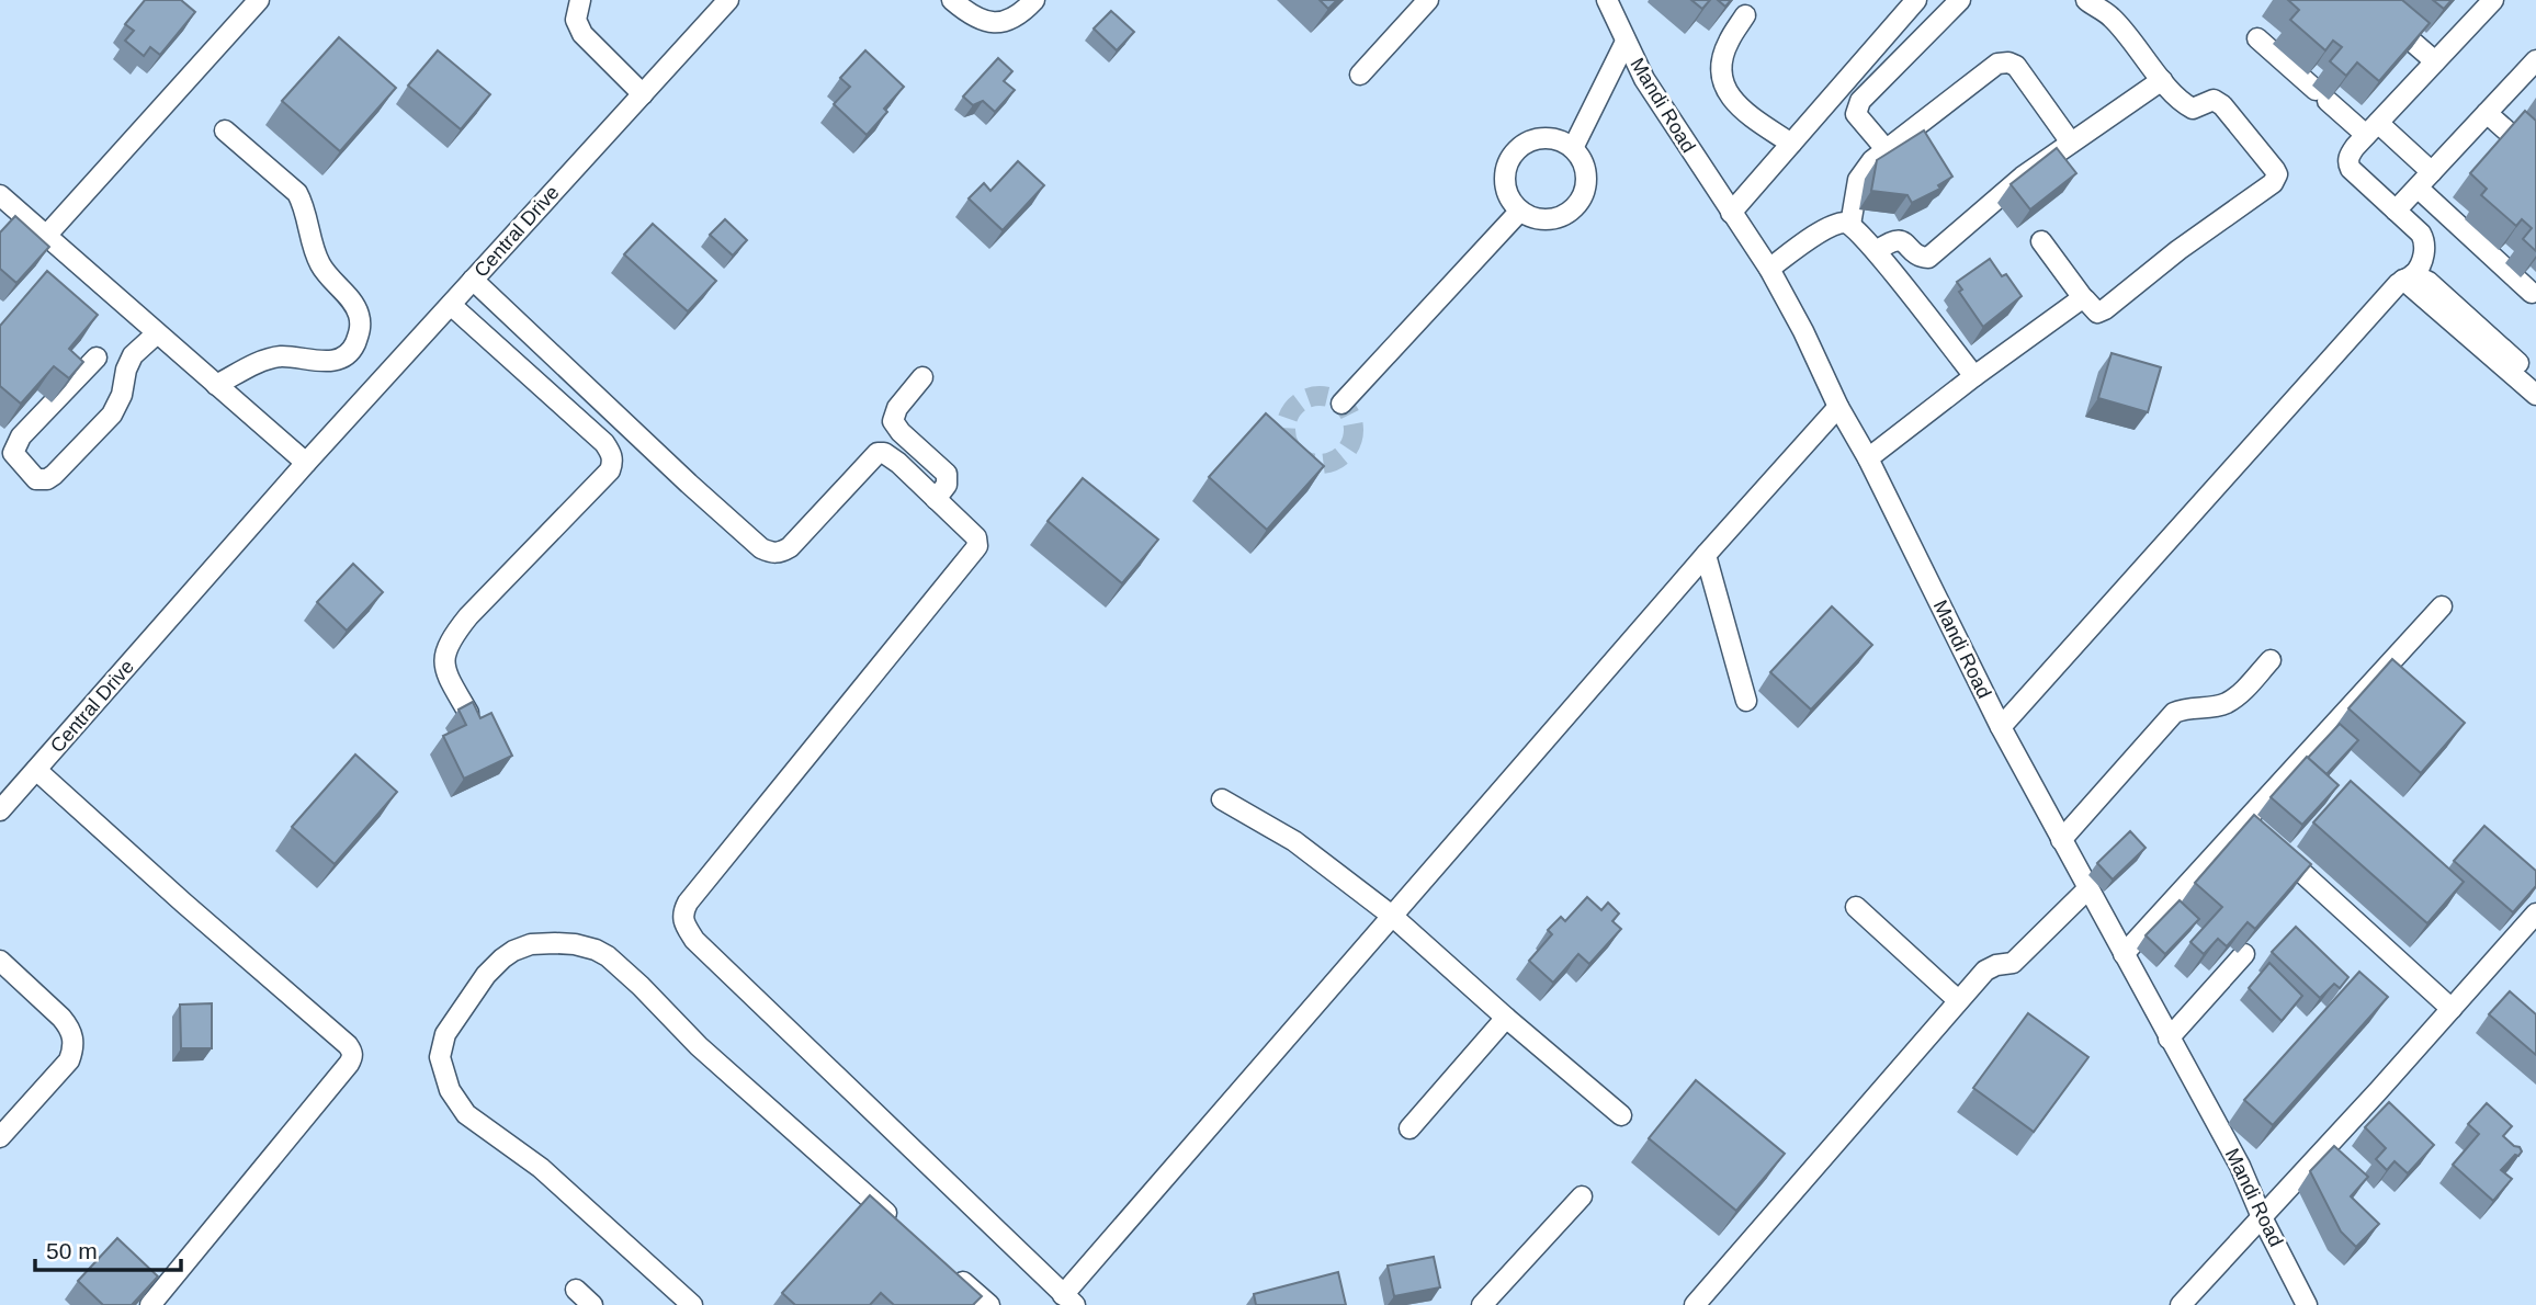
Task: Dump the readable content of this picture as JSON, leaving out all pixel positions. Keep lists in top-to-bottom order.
{
  "streets": {
    "street": ["Mandi Road", "Central Drive"]
  },
  "scale_bar": "50 m"
}
